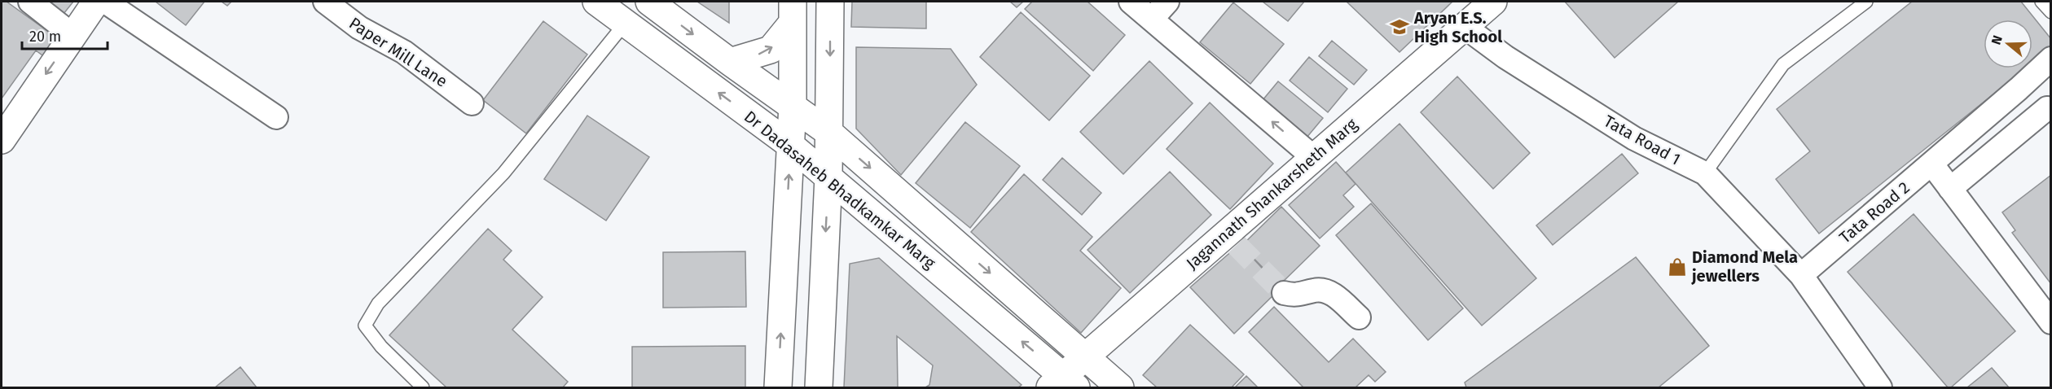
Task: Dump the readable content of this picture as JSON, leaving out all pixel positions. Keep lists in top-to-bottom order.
{
  "streets": {
    "main road": ["Dr Dadasaheb Bhadkamkar Marg", "Jagannath Shankarsheth Marg"],
    "street": ["Paper Mill Lane", "Tata Road 1", "Tata Road 2"]
  },
  "crossings": [
    ["Tata Road 1", "Jagannath Shankarsheth Marg"],
    ["Tata Road 1", "Tata Road 2"],
    ["Dr Dadasaheb Bhadkamkar Marg", "Jagannath Shankarsheth Marg"]
  ],
  "places": {
    "school or university": ["Aryan E.S. High School"],
    "shop": ["Diamond Mela jewellers"]
  },
  "scale_bar": "20 m",
  "north": "left"
}
